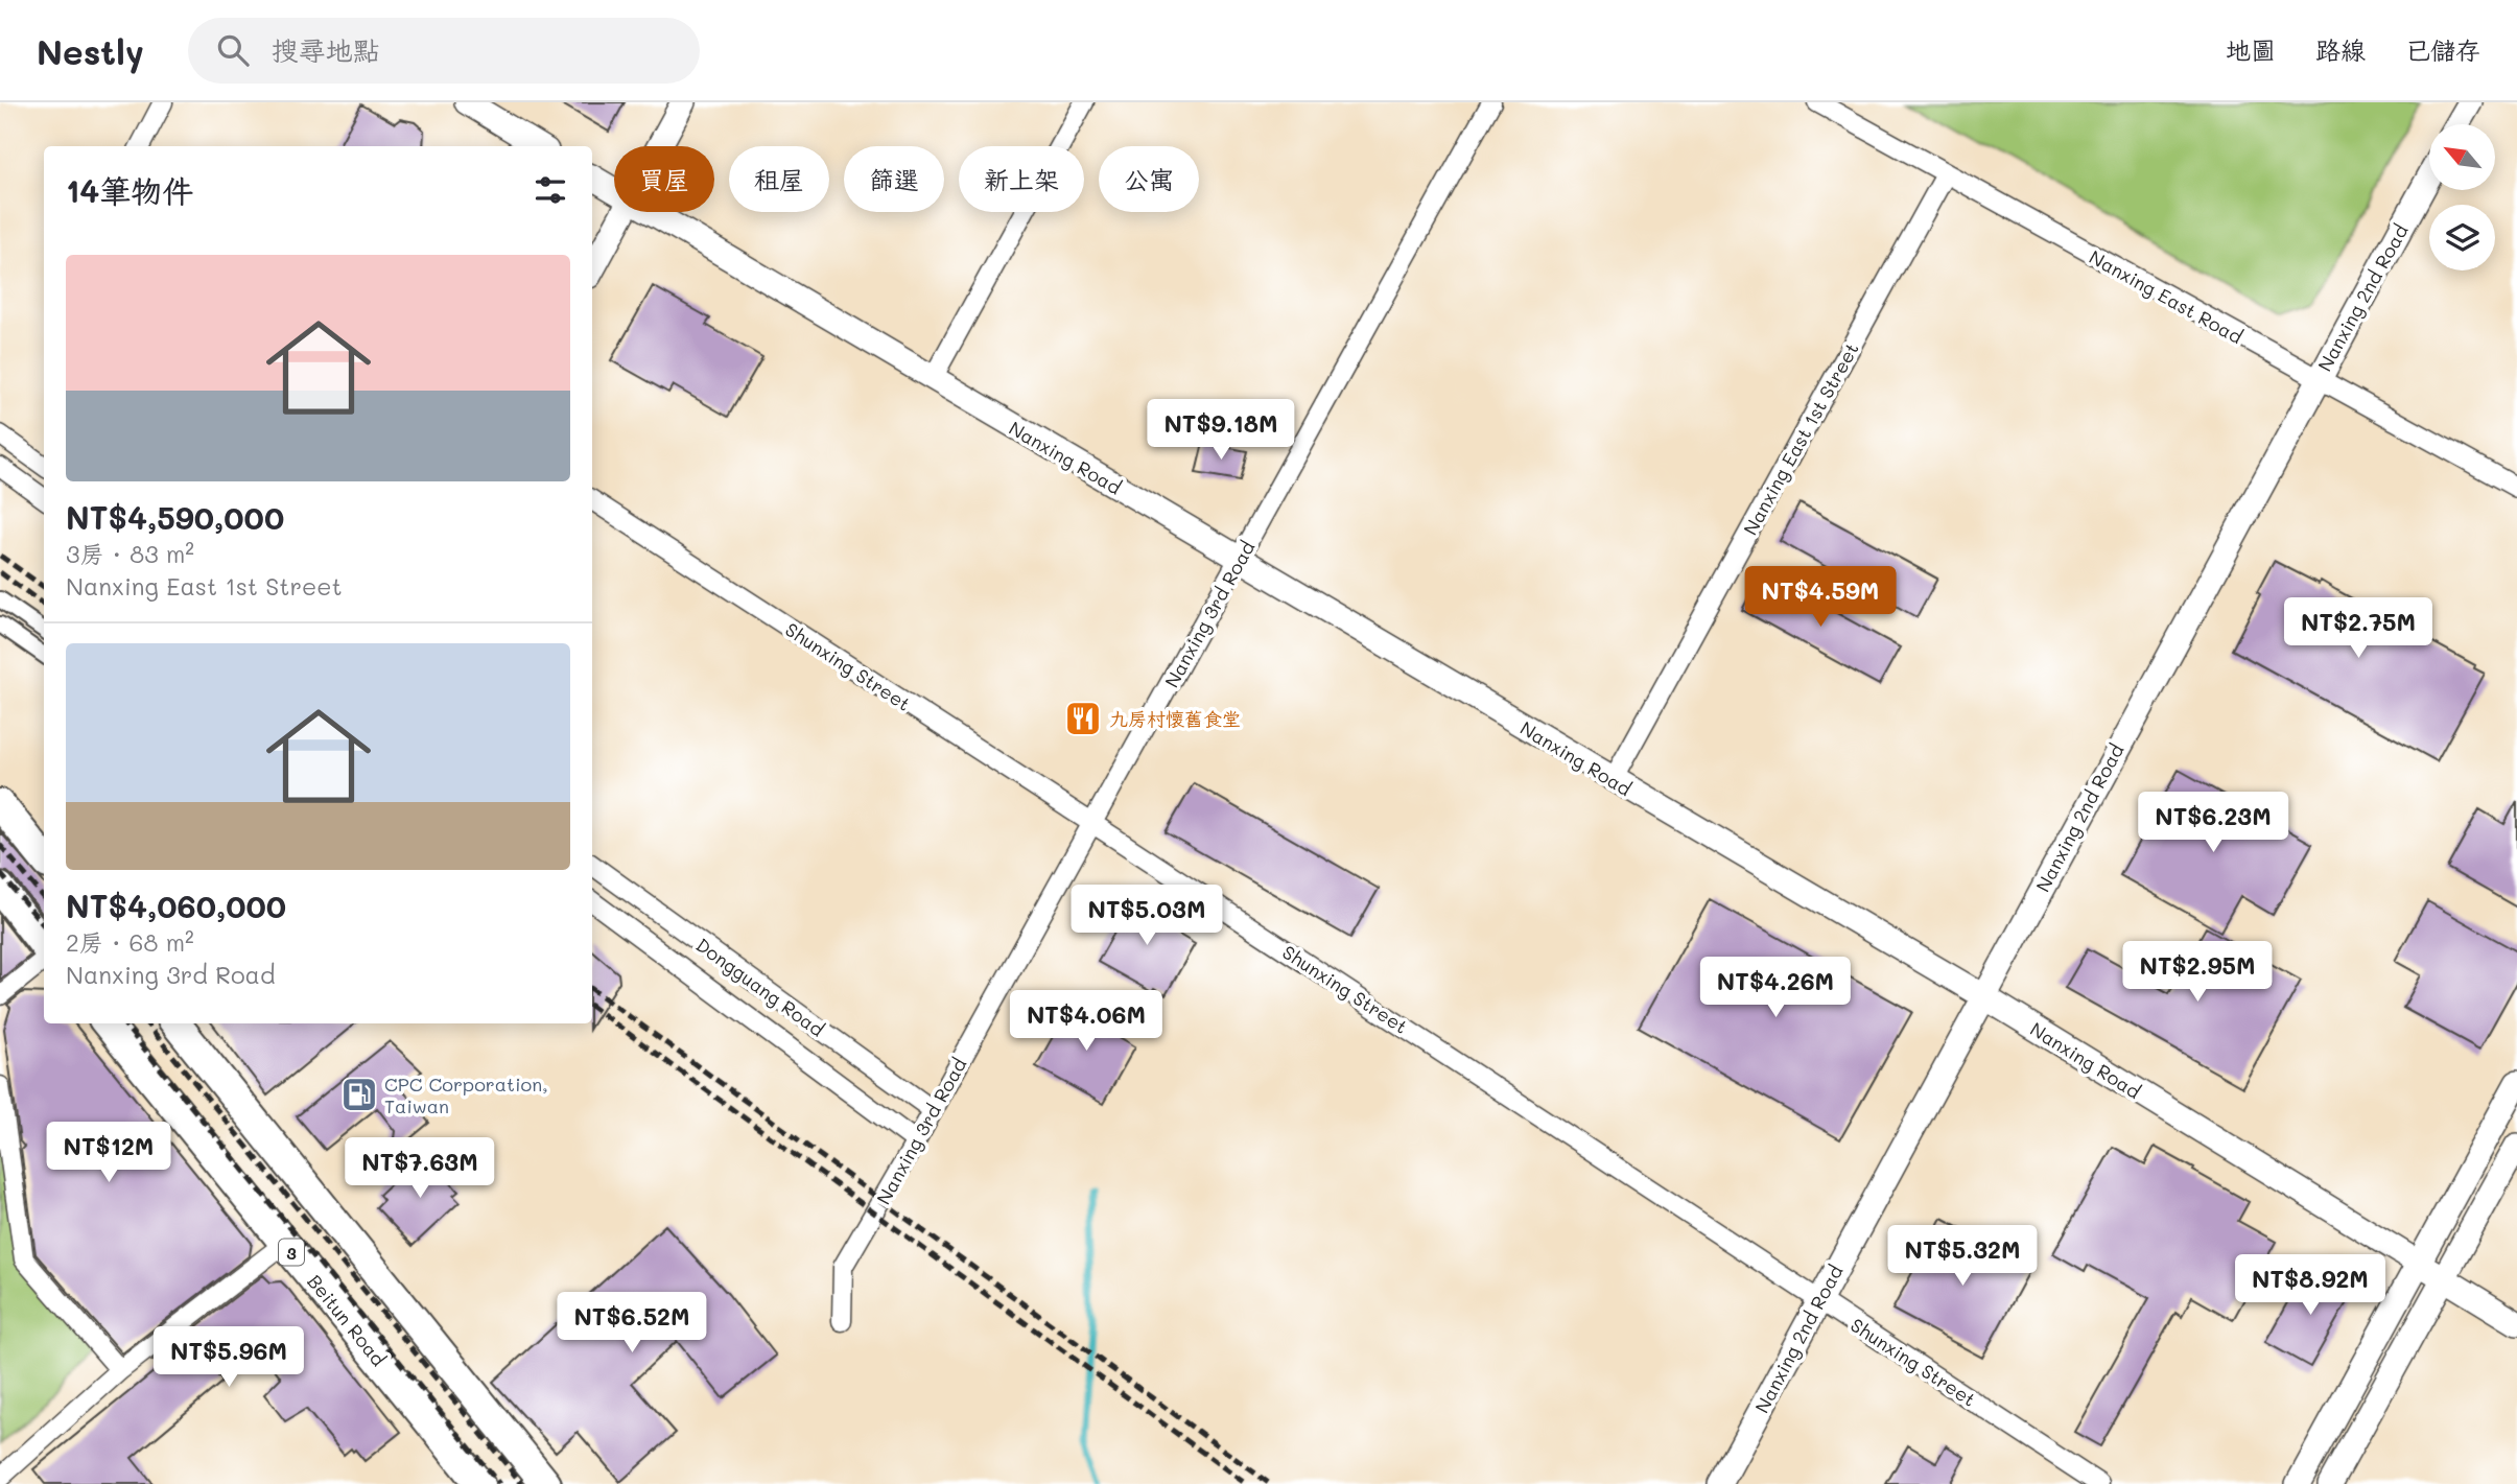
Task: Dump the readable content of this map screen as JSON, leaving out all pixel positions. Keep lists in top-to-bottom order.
{
  "streets": {
    "main road": ["3", "Beitun Road"],
    "street": [
      "Nanxing East Road",
      "Nanxing 2nd Road",
      "Nanxing East 1st Street",
      "Nanxing Road",
      "Nanxing 3rd Road",
      "Shunxing Street",
      "Dongguang Road"
    ]
  },
  "crossings": [
    ["Nanxing East Road", "Nanxing 2nd Road"],
    ["Nanxing East Road", "Nanxing East 1st Street"],
    ["Nanxing 2nd Road", "Nanxing Road"],
    ["Nanxing 2nd Road", "Shunxing Street"],
    ["Nanxing East 1st Street", "Nanxing Road"],
    ["Nanxing Road", "Nanxing 3rd Road"],
    ["Nanxing 3rd Road", "Shunxing Street"],
    ["Nanxing 3rd Road", "Dongguang Road"]
  ],
  "places": {
    "restaurant": ["九房村懷舊食堂"],
    "fuel station": ["CPC Corporation, Taiwan"]
  },
  "north": "top left",
  "page": {
    "header": "Nestly",
    "search": "搜尋地點",
    "nav": ["地圖", "路線", "已儲存"],
    "chip": [
      "買屋",
      "租屋",
      "篩選",
      "新上架",
      "公寓"
    ],
    "heading": "14筆物件",
    "list": [
      {
        "name": "NT$4,590,000",
        "note": "3房 · 83 m² · Nanxing East 1st Street"
      },
      {
        "name": "NT$4,060,000",
        "note": "2房 · 68 m² · Nanxing 3rd Road"
      }
    ],
    "price": [
      "NT$9.18M",
      "NT$4.59M",
      "NT$2.75M",
      "NT$6.23M",
      "NT$5.03M",
      "NT$2.95M",
      "NT$4.26M",
      "NT$4.06M",
      "NT$12M",
      "NT$7.63M",
      "NT$5.32M",
      "NT$8.92M",
      "NT$6.52M",
      "NT$5.96M"
    ]
  }
}
